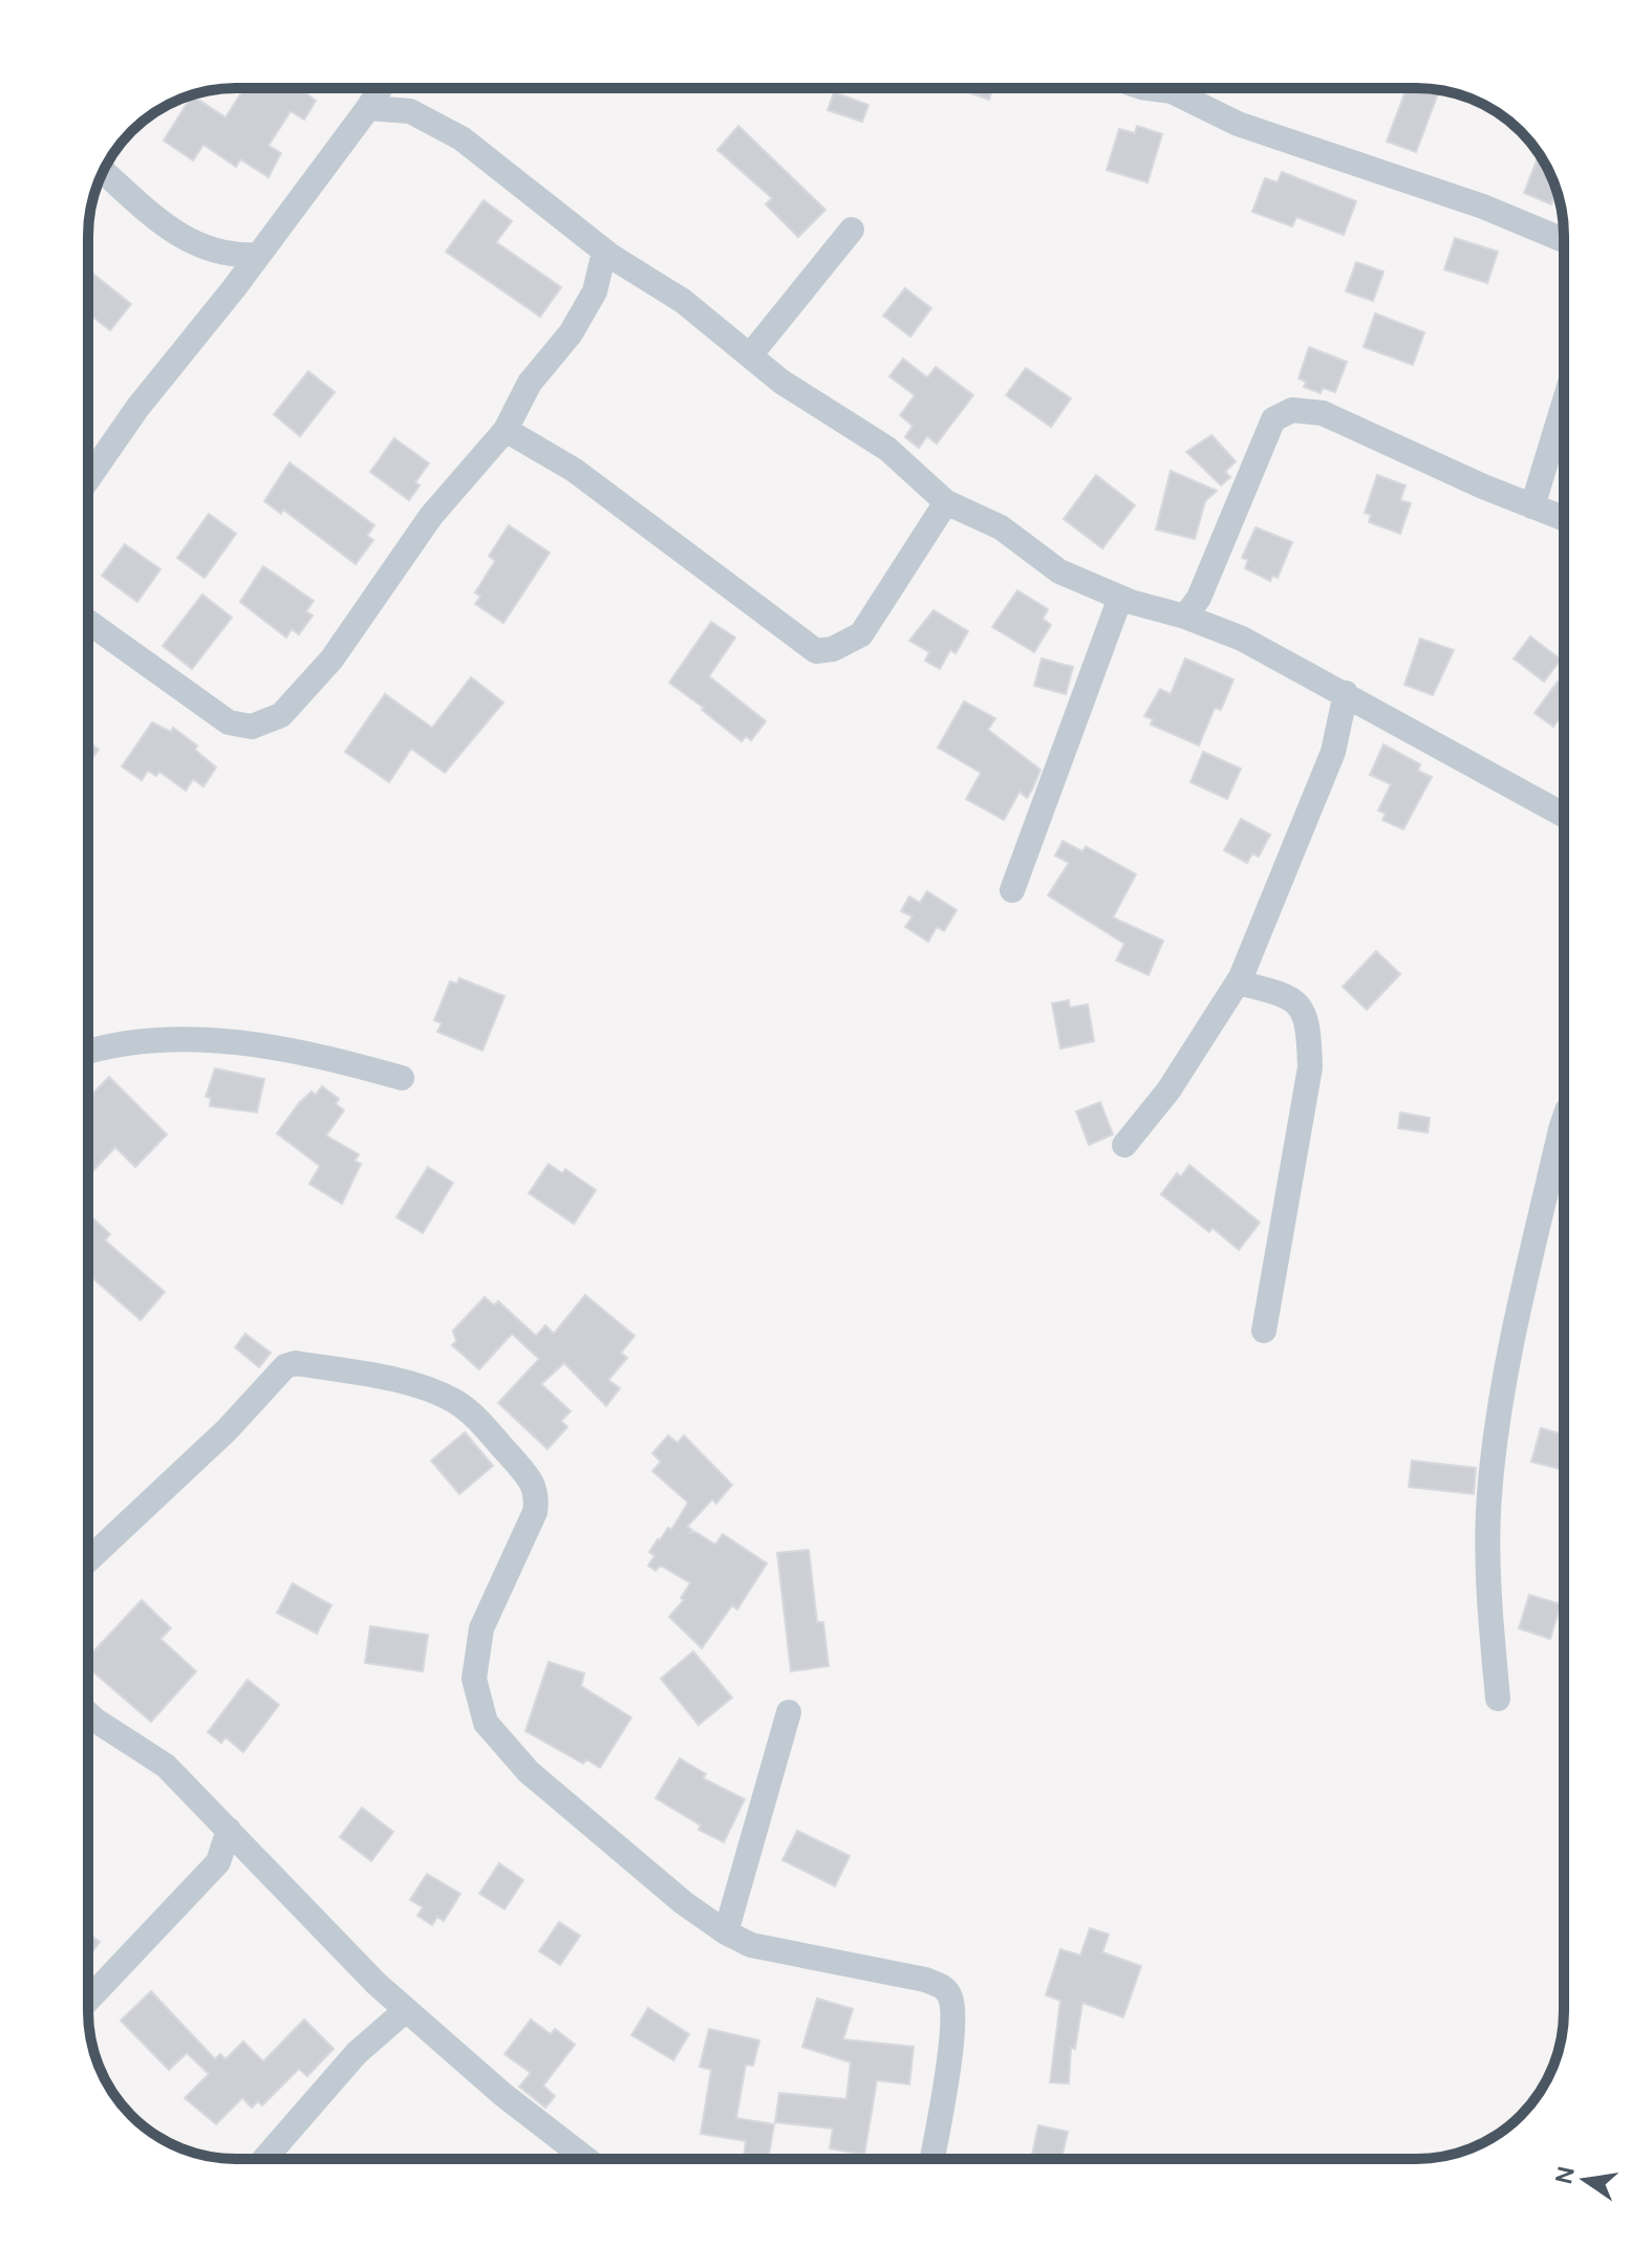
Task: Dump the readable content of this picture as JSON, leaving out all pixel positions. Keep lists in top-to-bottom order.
{
  "north": "left"
}
